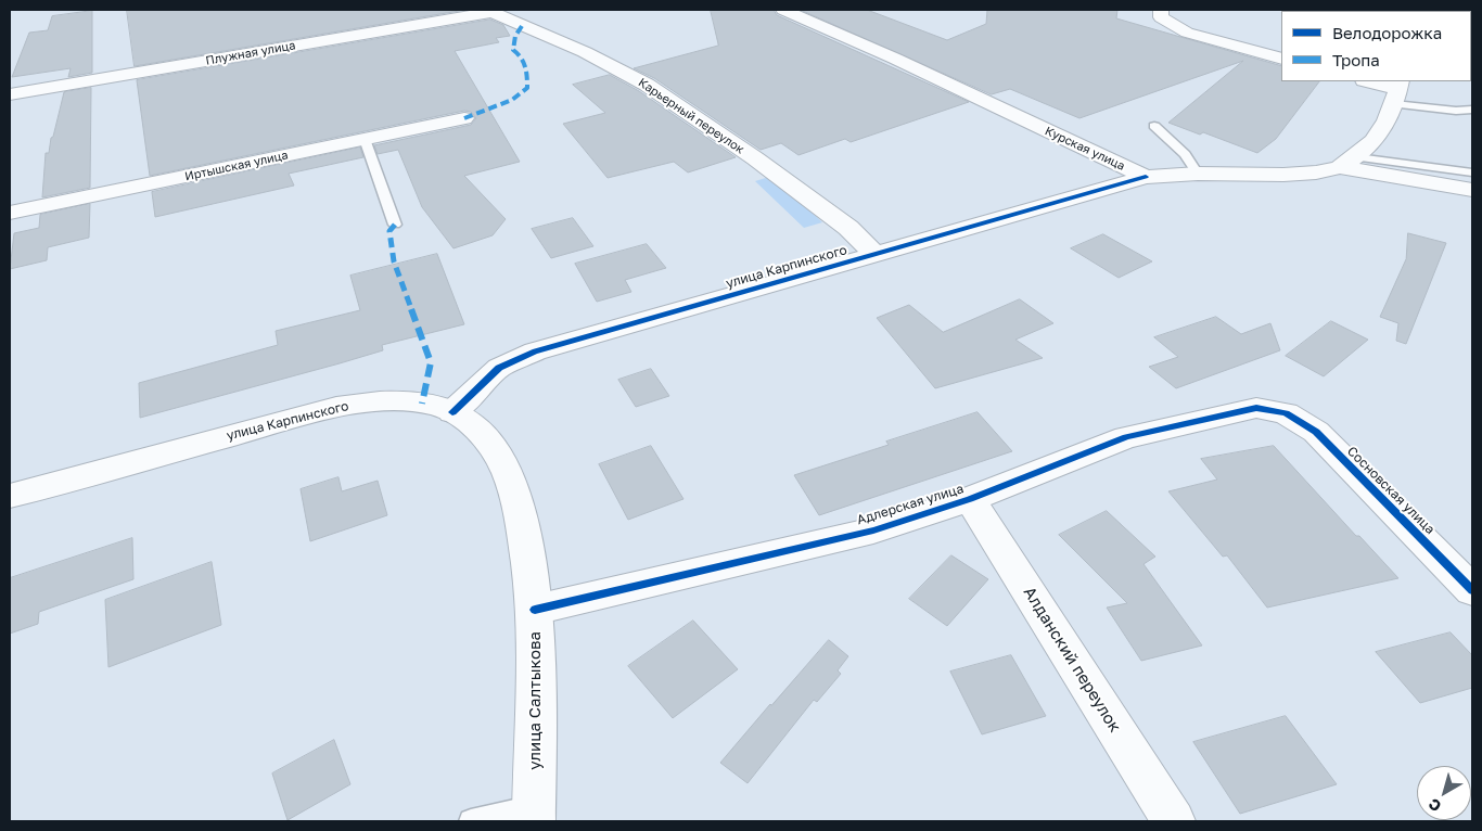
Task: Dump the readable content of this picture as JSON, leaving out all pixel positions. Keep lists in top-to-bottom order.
{
  "streets": {
    "street": [
      "Плужная улица",
      "Карьерный переулок",
      "Курская улица",
      "Иртышская улица",
      "улица Карпинского",
      "Сосновская улица",
      "Адлерская улица",
      "Алданский переулок",
      "улица Салтыкова"
    ]
  },
  "crossings": [
    ["Плужная улица", "Карьерный переулок"],
    ["Карьерный переулок", "улица Карпинского"],
    ["Курская улица", "улица Карпинского"],
    ["улица Карпинского", "улица Салтыкова"],
    ["Сосновская улица", "Адлерская улица"],
    ["Адлерская улица", "Алданский переулок"],
    ["Адлерская улица", "улица Салтыкова"]
  ],
  "legend": ["Велодорожка", "Тропа"],
  "north": "bottom left"
}
